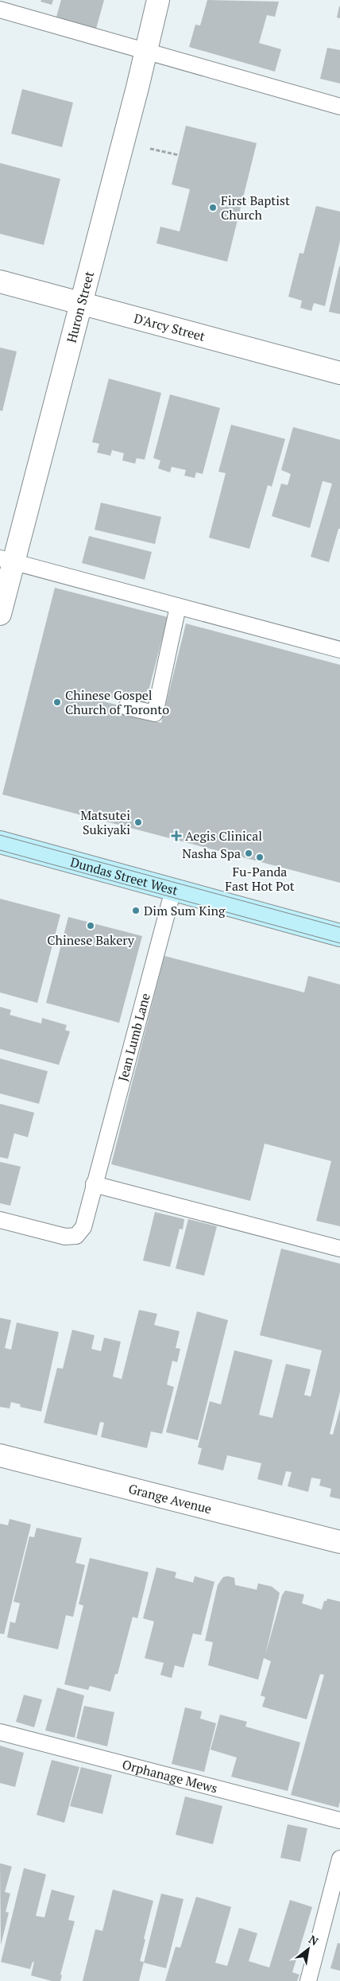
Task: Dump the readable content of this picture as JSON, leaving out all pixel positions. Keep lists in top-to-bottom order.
{
  "streets": {
    "main road": ["Dundas Street West"],
    "street": ["Huron Street", "D'Arcy Street", "Grange Avenue"],
    "lane": ["Jean Lumb Lane", "Orphanage Mews"]
  },
  "crossings": [
    ["Huron Street", "D'Arcy Street"],
    ["Dundas Street West", "Jean Lumb Lane"]
  ],
  "places": {
    "other": [
      "First Baptist Church",
      "Chinese Gospel Church of Toronto",
      "Matsutei Sukiyaki",
      "Nasha Spa",
      "Fu-Panda Fast Hot Pot",
      "Dim Sum King",
      "Chinese Bakery"
    ],
    "health": ["Aegis Clinical"]
  },
  "north": "top right"
}
